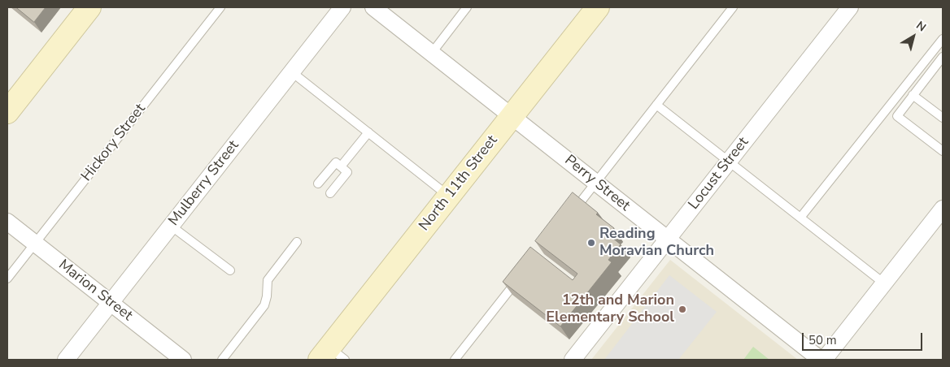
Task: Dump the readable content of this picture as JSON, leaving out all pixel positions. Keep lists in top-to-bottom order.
{
  "streets": {
    "street": [
      "Locust Street",
      "Mulberry Street",
      "North 11th Street",
      "Perry Street",
      "Marion Street"
    ],
    "lane": ["Hickory Street"]
  },
  "crossings": [
    ["Hickory Street", "Marion Street"],
    ["Locust Street", "Perry Street"],
    ["Mulberry Street", "Marion Street"],
    ["North 11th Street", "Perry Street"]
  ],
  "places": ["Reading Moravian Church", "12th and Marion Elementary School"],
  "scale_bar": "50 m",
  "north": "top right"
}
